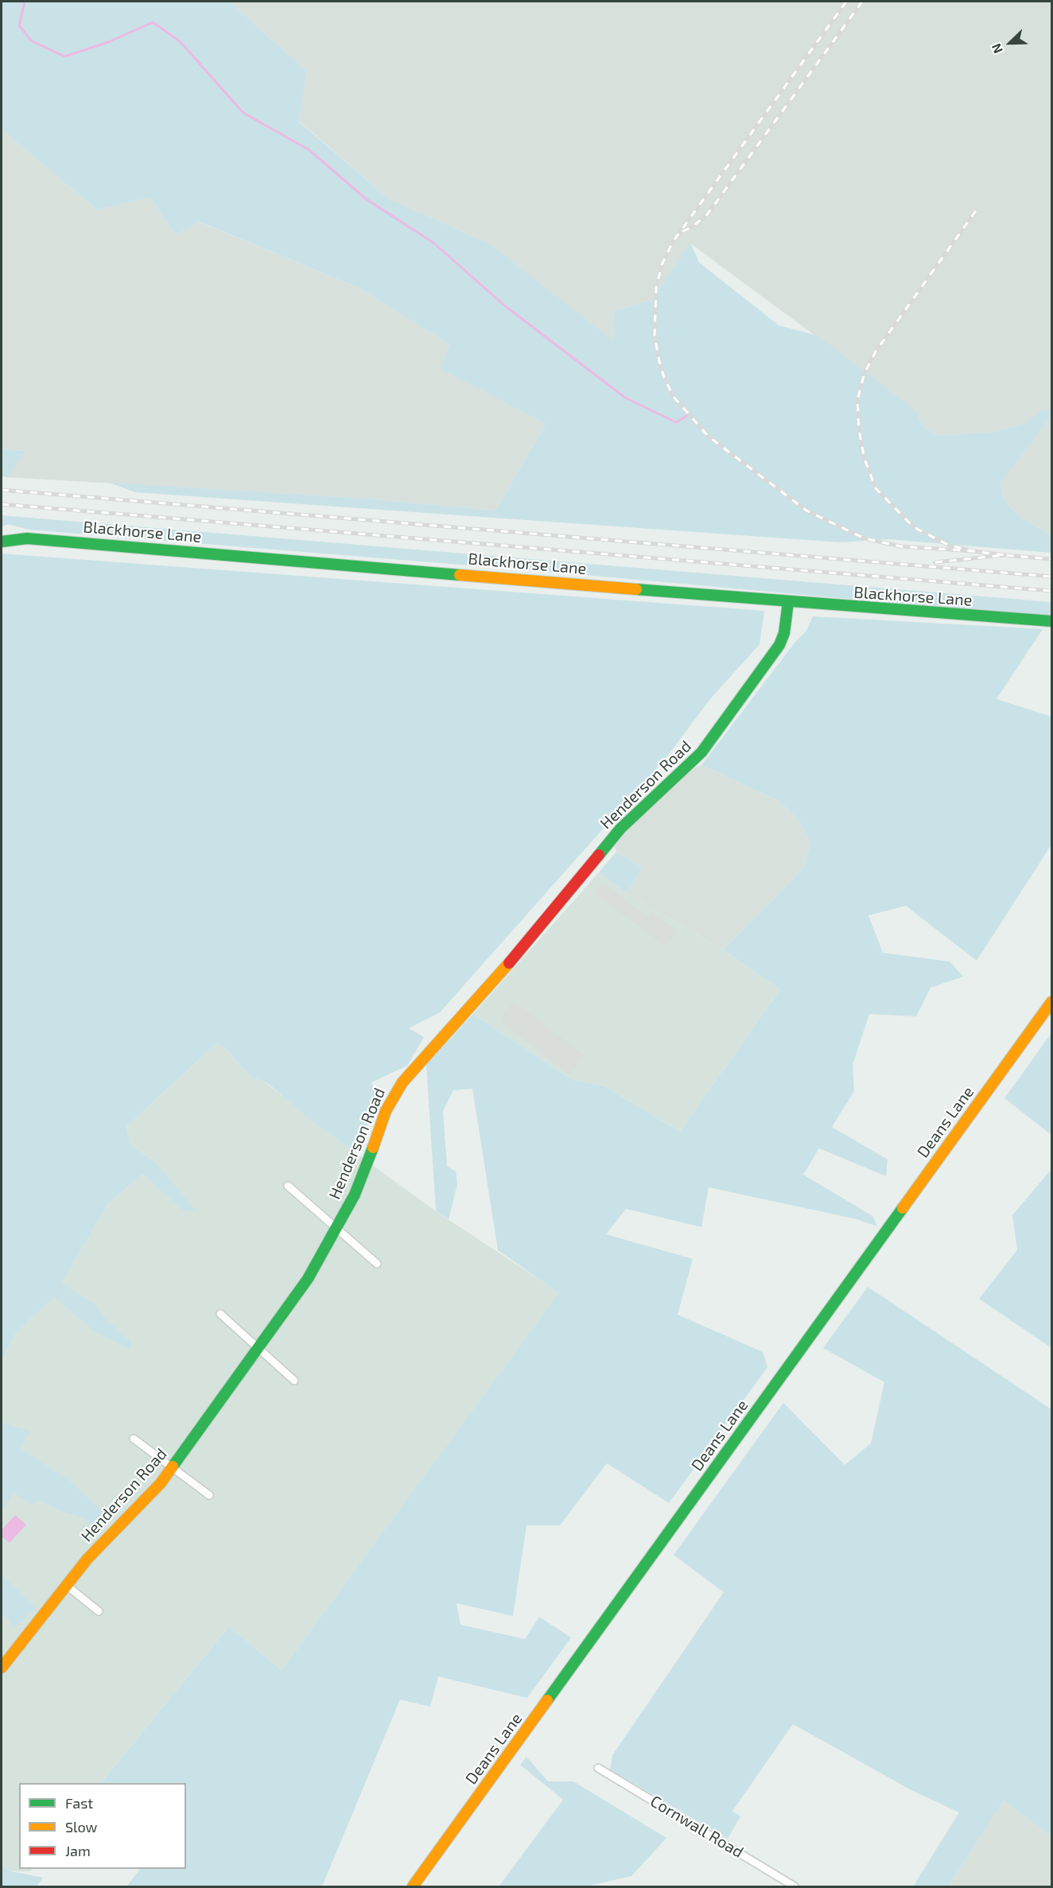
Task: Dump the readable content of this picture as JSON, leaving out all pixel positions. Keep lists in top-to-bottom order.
{
  "streets": {
    "street": [
      "Blackhorse Lane",
      "Henderson Road",
      "Deans Lane",
      "Cornwall Road"
    ]
  },
  "crossings": [
    ["Blackhorse Lane", "Henderson Road"]
  ],
  "legend": ["Fast", "Slow", "Jam"],
  "north": "bottom left"
}
